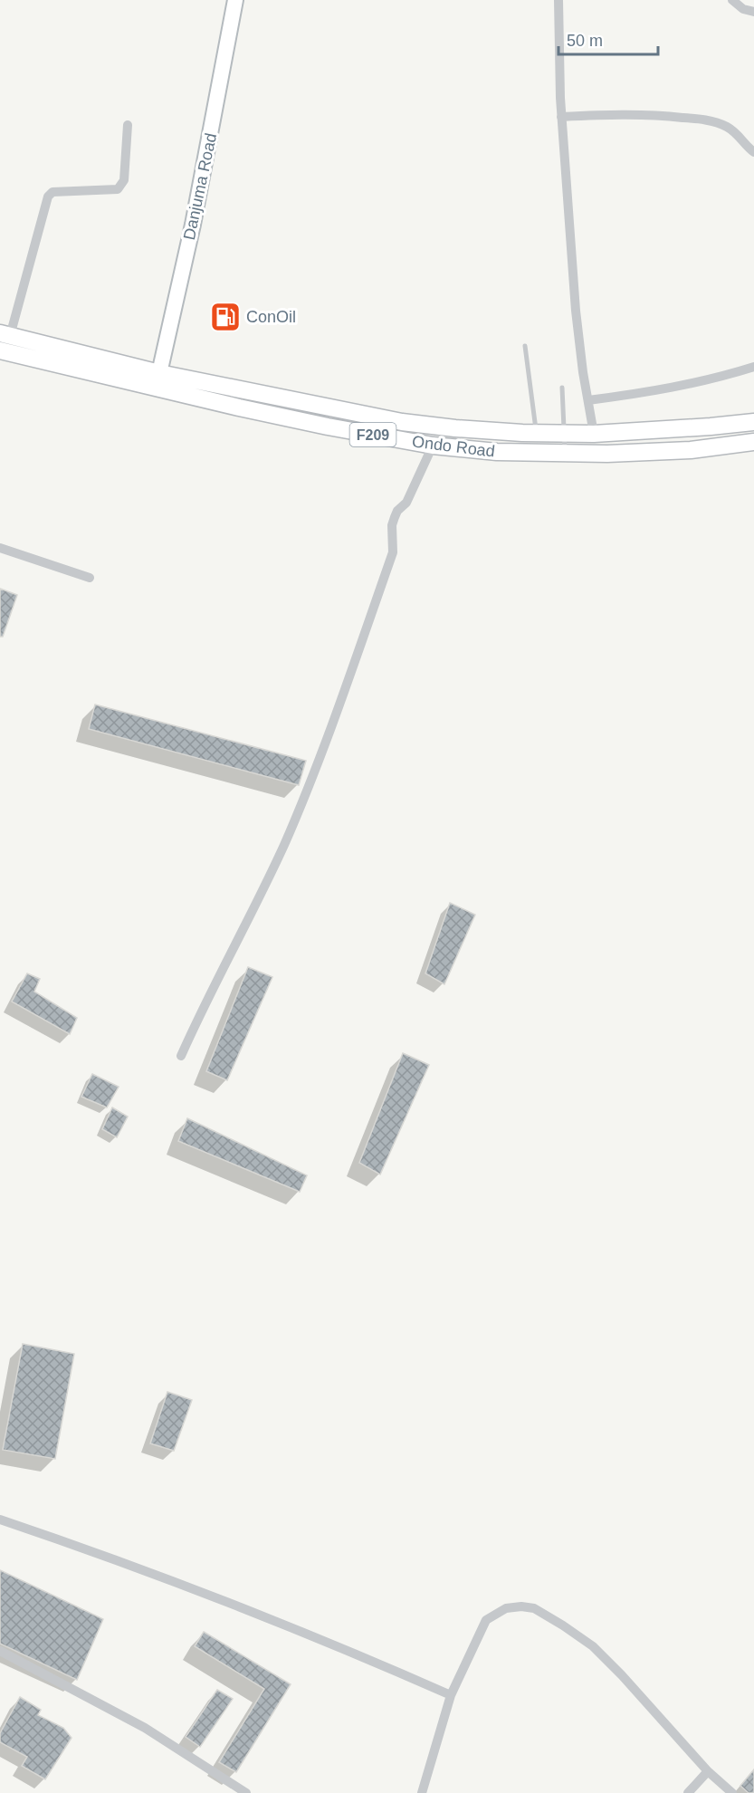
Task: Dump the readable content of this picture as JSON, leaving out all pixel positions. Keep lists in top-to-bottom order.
{
  "streets": {
    "main road": ["F209", "Ondo Road"],
    "street": ["Danjuma Road"]
  },
  "crossings": [
    ["Danjuma Road", "Ondo Road"]
  ],
  "places": {
    "fuel station": ["ConOil"]
  },
  "scale_bar": "50 m"
}
